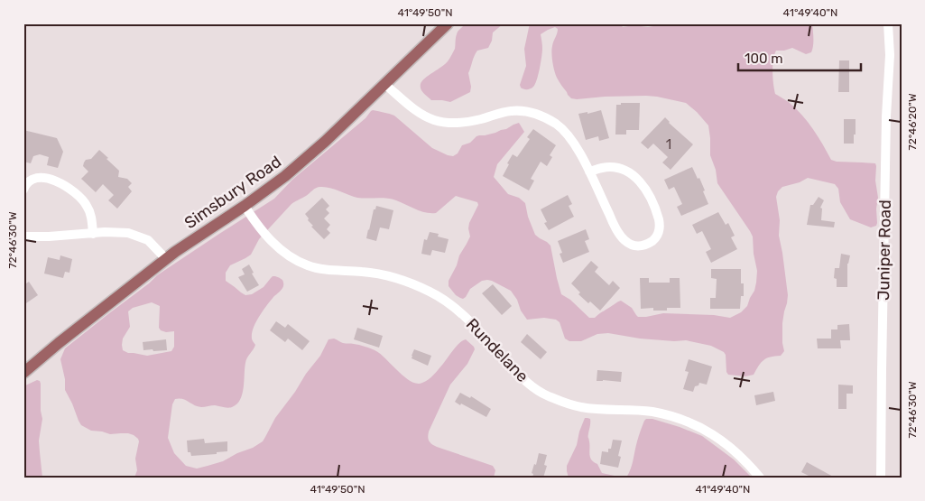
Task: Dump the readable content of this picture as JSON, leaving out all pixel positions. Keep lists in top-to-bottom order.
{
  "streets": {
    "main road": ["Simsbury Road"],
    "street": ["Juniper Road", "Rundelane"]
  },
  "crossings": [
    ["Simsbury Road", "Rundelane"]
  ],
  "house_numbers": ["1"],
  "scale_bar": "100 m",
  "coordinates": [
    "41°49'50\"N",
    "41°49'40\"N",
    "72°46'20\"W",
    "72°46'30\"W"
  ]
}
